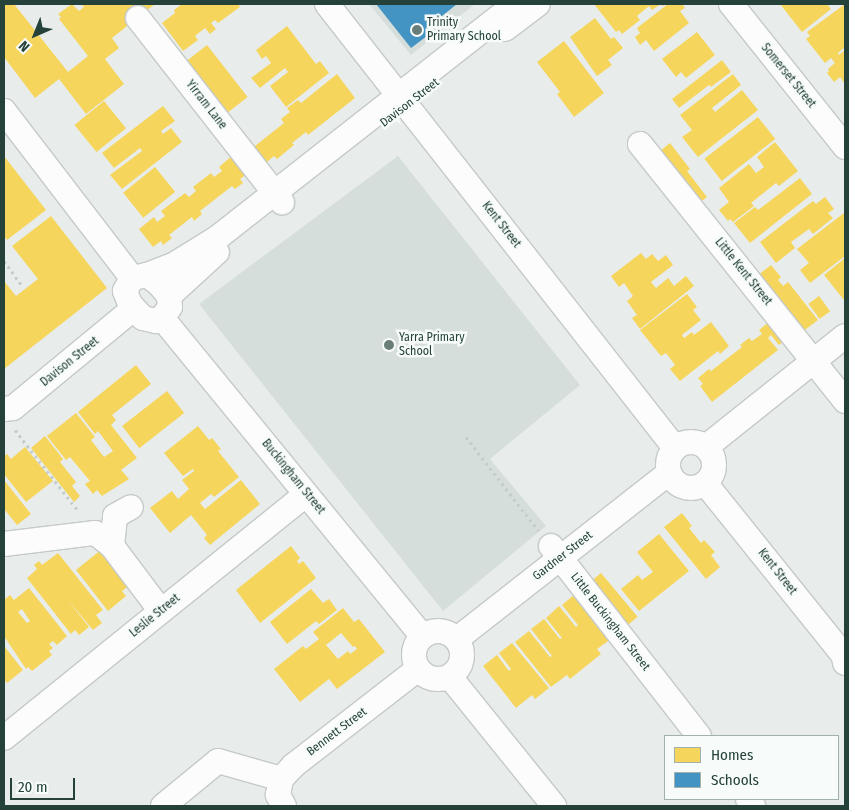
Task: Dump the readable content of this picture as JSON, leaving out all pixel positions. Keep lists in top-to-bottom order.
{
  "streets": {
    "street": [
      "Somerset Street",
      "Davison Street",
      "Yirram Lane",
      "Kent Street",
      "Little Kent Street",
      "Buckingham Street",
      "Gardner Street",
      "Leslie Street",
      "Little Buckingham Street",
      "Bennett Street"
    ]
  },
  "crossings": [
    ["Davison Street", "Yirram Lane"],
    ["Davison Street", "Kent Street"],
    ["Davison Street", "Buckingham Street"],
    ["Kent Street", "Gardner Street"],
    ["Buckingham Street", "Gardner Street"],
    ["Buckingham Street", "Leslie Street"],
    ["Buckingham Street", "Bennett Street"],
    ["Gardner Street", "Little Buckingham Street"],
    ["Gardner Street", "Bennett Street"]
  ],
  "places": ["Trinity Primary School", "Yarra Primary School"],
  "legend": ["Homes", "Schools"],
  "scale_bar": "20 m",
  "north": "bottom left"
}
